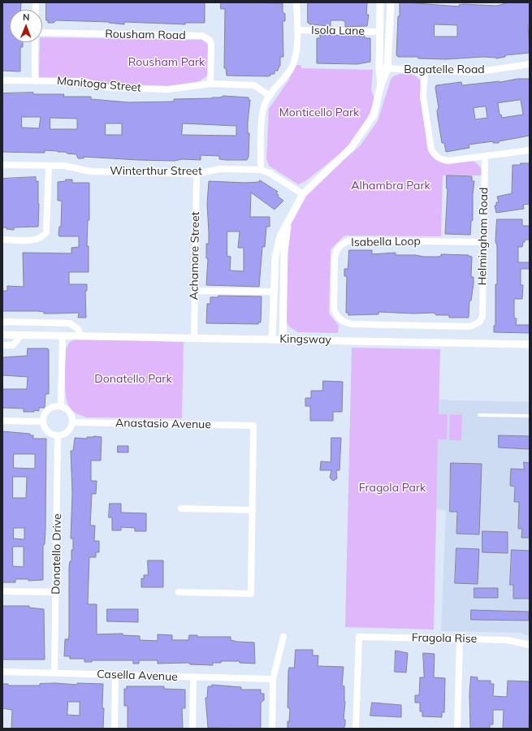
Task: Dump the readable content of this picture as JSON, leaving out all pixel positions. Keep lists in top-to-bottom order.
{
  "streets": {
    "street": [
      "Isola Lane",
      "Rousham Road",
      "Bagatelle Road",
      "Manitoga Street",
      "Winterthur Street",
      "Helmingham Road",
      "Isabella Loop",
      "Achamore Street",
      "Kingsway",
      "Anastasio Avenue",
      "Donatello Drive",
      "Fragola Rise",
      "Casella Avenue"
    ]
  },
  "crossings": [
    ["Rousham Road", "Manitoga Street"],
    ["Winterthur Street", "Achamore Street"],
    ["Helmingham Road", "Isabella Loop"],
    ["Achamore Street", "Kingsway"],
    ["Anastasio Avenue", "Donatello Drive"],
    ["Donatello Drive", "Casella Avenue"]
  ],
  "parks": [
    "Rousham Park",
    "Monticello Park",
    "Alhambra Park",
    "Donatello Park",
    "Fragola Park"
  ],
  "north": "top"
}
